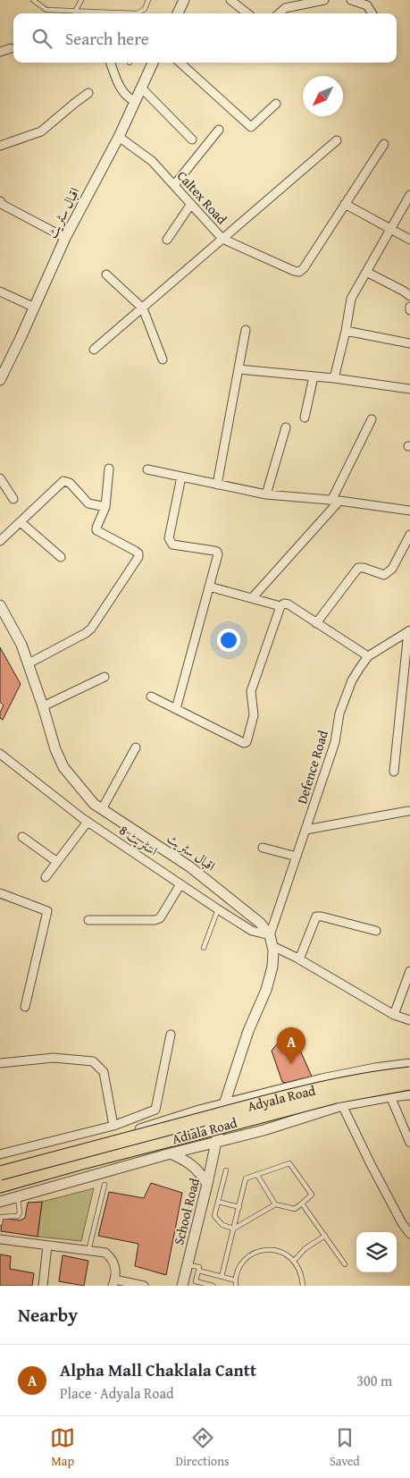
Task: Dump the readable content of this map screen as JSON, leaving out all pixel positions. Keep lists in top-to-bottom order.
{
  "streets": {
    "main road": ["Adyala Road", "Adiala Road"],
    "street": [
      "Caltex Road",
      "اقبال سٹریٹ",
      "Defence Road",
      "اسٹریٹ 8",
      "School Road"
    ]
  },
  "crossings": [
    ["Caltex Road", "اقبال سٹریٹ"],
    ["اقبال سٹریٹ", "Defence Road"],
    ["اقبال سٹریٹ", "اسٹریٹ 8"],
    ["اقبال سٹریٹ", "School Road"],
    ["Defence Road", "اسٹریٹ 8"]
  ],
  "north": "bottom left",
  "page": {
    "search": "Search here",
    "pins": "A",
    "heading": "Nearby",
    "list": [
      {
        "mark": "A",
        "name": "Alpha Mall Chaklala Cantt",
        "note": "Place · Adyala Road",
        "value": "300 m"
      }
    ],
    "nav": ["Map", "Directions", "Saved"]
  }
}
